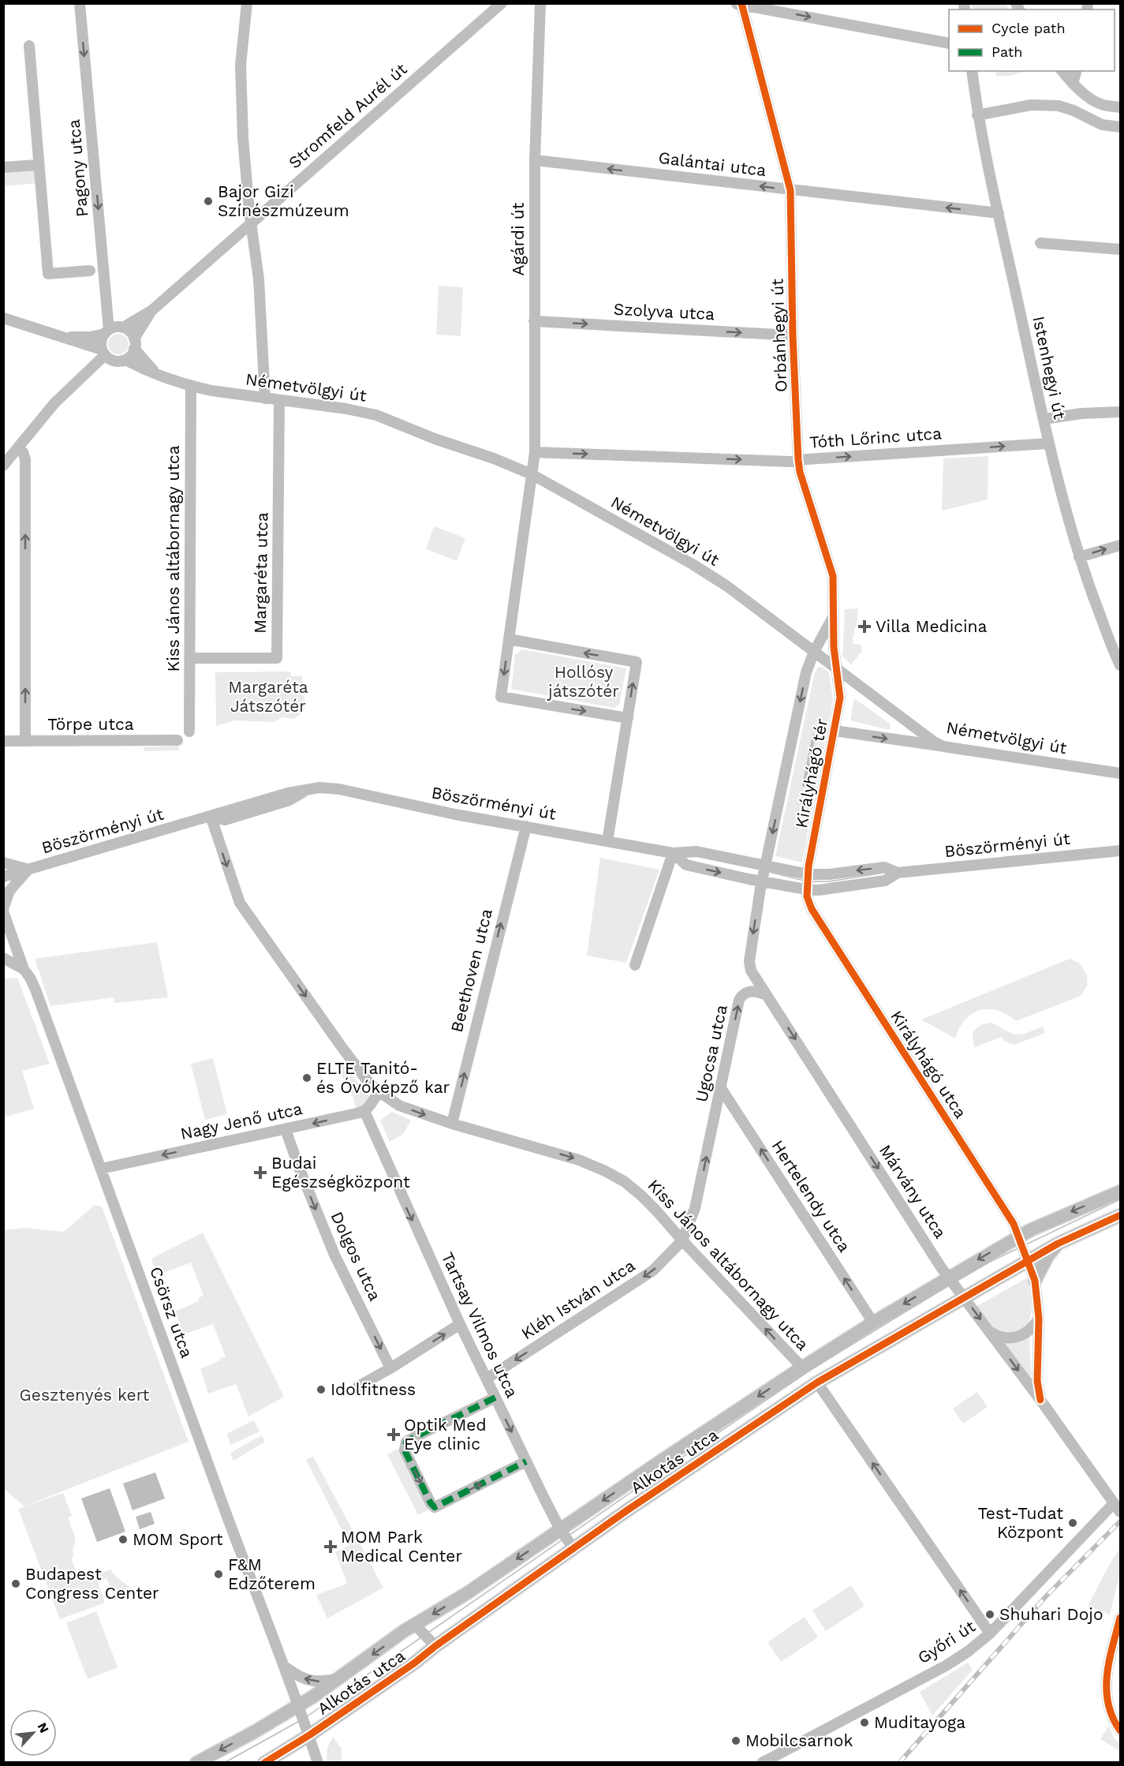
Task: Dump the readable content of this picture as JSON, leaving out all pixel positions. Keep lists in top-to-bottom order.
{
  "streets": {
    "main road": ["Alkotás utca"],
    "street": [
      "Stromfeld Aurél út",
      "Galántai utca",
      "Pagony utca",
      "Agárdi út",
      "Szolyva utca",
      "Orbánhegyi út",
      "Istenhegyi út",
      "Németvölgyi út",
      "Tóth Lőrinc utca",
      "Kiss János altábornagy utca",
      "Margaréta utca",
      "Törpe utca",
      "Királyhágó tér",
      "Böszörményi út",
      "Beethoven utca",
      "Ugocsa utca",
      "Királyhágó utca",
      "Nagy Jenő utca",
      "Márvány utca",
      "Hertelendy utca",
      "Dolgos utca",
      "Kléh István utca",
      "Csörsz utca",
      "Tartsay Vilmos utca",
      "Győri út"
    ]
  },
  "crossings": [
    ["Stromfeld Aurél út", "Pagony utca"],
    ["Stromfeld Aurél út", "Németvölgyi út"],
    ["Galántai utca", "Agárdi út"],
    ["Galántai utca", "Orbánhegyi út"],
    ["Galántai utca", "Istenhegyi út"],
    ["Pagony utca", "Németvölgyi út"],
    ["Agárdi út", "Szolyva utca"],
    ["Agárdi út", "Németvölgyi út"],
    ["Agárdi út", "Tóth Lőrinc utca"],
    ["Szolyva utca", "Orbánhegyi út"],
    ["Orbánhegyi út", "Németvölgyi út"],
    ["Orbánhegyi út", "Tóth Lőrinc utca"],
    ["Orbánhegyi út", "Királyhágó tér"],
    ["Istenhegyi út", "Tóth Lőrinc utca"],
    ["Németvölgyi út", "Kiss János altábornagy utca"],
    ["Németvölgyi út", "Margaréta utca"],
    ["Németvölgyi út", "Királyhágó tér"],
    ["Kiss János altábornagy utca", "Margaréta utca"],
    ["Kiss János altábornagy utca", "Böszörményi út"],
    ["Kiss János altábornagy utca", "Beethoven utca"],
    ["Kiss János altábornagy utca", "Ugocsa utca"],
    ["Kiss János altábornagy utca", "Kléh István utca"],
    ["Kiss János altábornagy utca", "Alkotás utca"],
    ["Királyhágó tér", "Böszörményi út"],
    ["Királyhágó tér", "Királyhágó utca"],
    ["Böszörményi út", "Beethoven utca"],
    ["Böszörményi út", "Királyhágó utca"],
    ["Böszörményi út", "Csörsz utca"],
    ["Ugocsa utca", "Márvány utca"],
    ["Ugocsa utca", "Hertelendy utca"],
    ["Ugocsa utca", "Kléh István utca"],
    ["Királyhágó utca", "Márvány utca"],
    ["Királyhágó utca", "Alkotás utca"],
    ["Nagy Jenő utca", "Dolgos utca"],
    ["Nagy Jenő utca", "Csörsz utca"],
    ["Nagy Jenő utca", "Tartsay Vilmos utca"],
    ["Márvány utca", "Alkotás utca"],
    ["Márvány utca", "Győri út"],
    ["Hertelendy utca", "Alkotás utca"],
    ["Kléh István utca", "Tartsay Vilmos utca"],
    ["Csörsz utca", "Alkotás utca"],
    ["Tartsay Vilmos utca", "Alkotás utca"]
  ],
  "one_way": [
    "Galántai utca",
    "Szolyva utca",
    "Tóth Lőrinc utca",
    "Beethoven utca",
    "Ugocsa utca",
    "Nagy Jenő utca",
    "Márvány utca",
    "Hertelendy utca",
    "Dolgos utca",
    "Kléh István utca",
    "Tartsay Vilmos utca"
  ],
  "parks": ["Hollósy játszótér", "Margaréta Játszótér", "Gesztenyés kert"],
  "places": {
    "other": [
      "Bajor Gizi Színészmúzeum",
      "ELTE Tanitó- és Óvóképző kar",
      "Idolfitness",
      "Test-Tudat Központ",
      "MOM Sport",
      "F&M Edzőterem",
      "Budapest Congress Center",
      "Shuhari Dojo",
      "Muditayoga",
      "Mobilcsarnok"
    ],
    "health": [
      "Villa Medicina",
      "Budai Egészségközpont",
      "Optik Med Eye clinic",
      "MOM Park Medical Center"
    ]
  },
  "legend": ["Cycle path", "Path"],
  "north": "top right"
}
